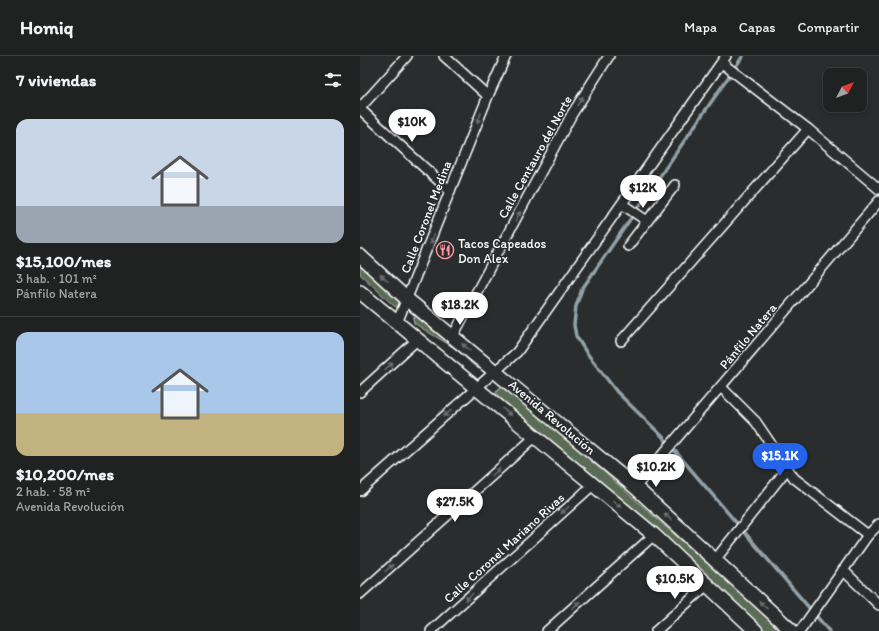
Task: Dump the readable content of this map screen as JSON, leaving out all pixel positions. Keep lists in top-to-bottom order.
{
  "streets": {
    "street": [
      "Calle Centauro del Norte",
      "Calle Coronel Medina",
      "Pánfilo Natera",
      "Avenida Revolución",
      "Calle Coronel Mariano Rivas"
    ]
  },
  "crossings": [
    ["Calle Centauro del Norte", "Avenida Revolución"],
    ["Calle Coronel Medina", "Avenida Revolución"],
    ["Pánfilo Natera", "Avenida Revolución"],
    ["Avenida Revolución", "Calle Coronel Mariano Rivas"]
  ],
  "one_way": ["Calle Coronel Medina"],
  "places": {
    "restaurant": ["Tacos Capeados Don Alex"]
  },
  "north": "top right",
  "page": {
    "header": "Homiq",
    "nav": ["Mapa", "Capas", "Compartir"],
    "heading": "7 viviendas",
    "list": [
      {
        "name": "$15,100/mes",
        "note": "3 hab. · 101 m² · Pánfilo Natera"
      },
      {
        "name": "$10,200/mes",
        "note": "2 hab. · 58 m² · Avenida Revolución"
      }
    ],
    "price": [
      "$10K",
      "$12K",
      "$18.2K",
      "$15.1K",
      "$10.2K",
      "$27.5K",
      "$10.5K"
    ]
  }
}
